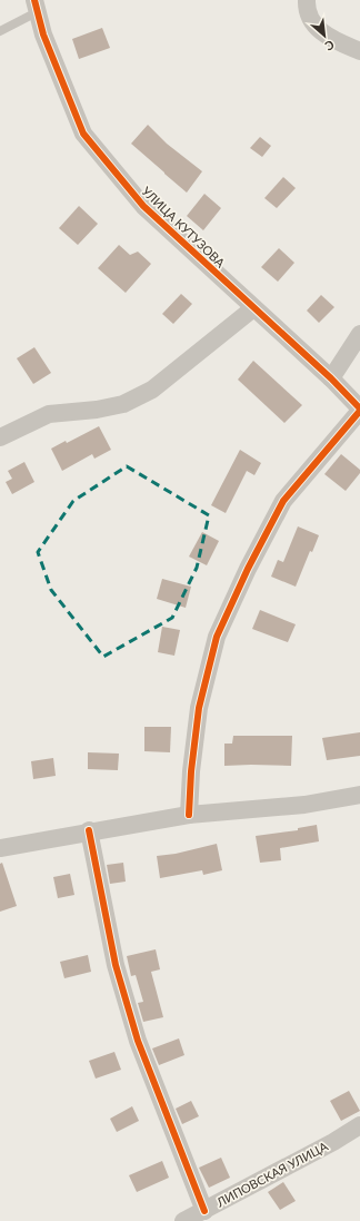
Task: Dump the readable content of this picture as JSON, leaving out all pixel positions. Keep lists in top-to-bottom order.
{
  "streets": {
    "street": ["УЛИЦА КУТУЗОВА", "ЛИПОВСКАЯ УЛИЦА"]
  },
  "north": "bottom right"
}
